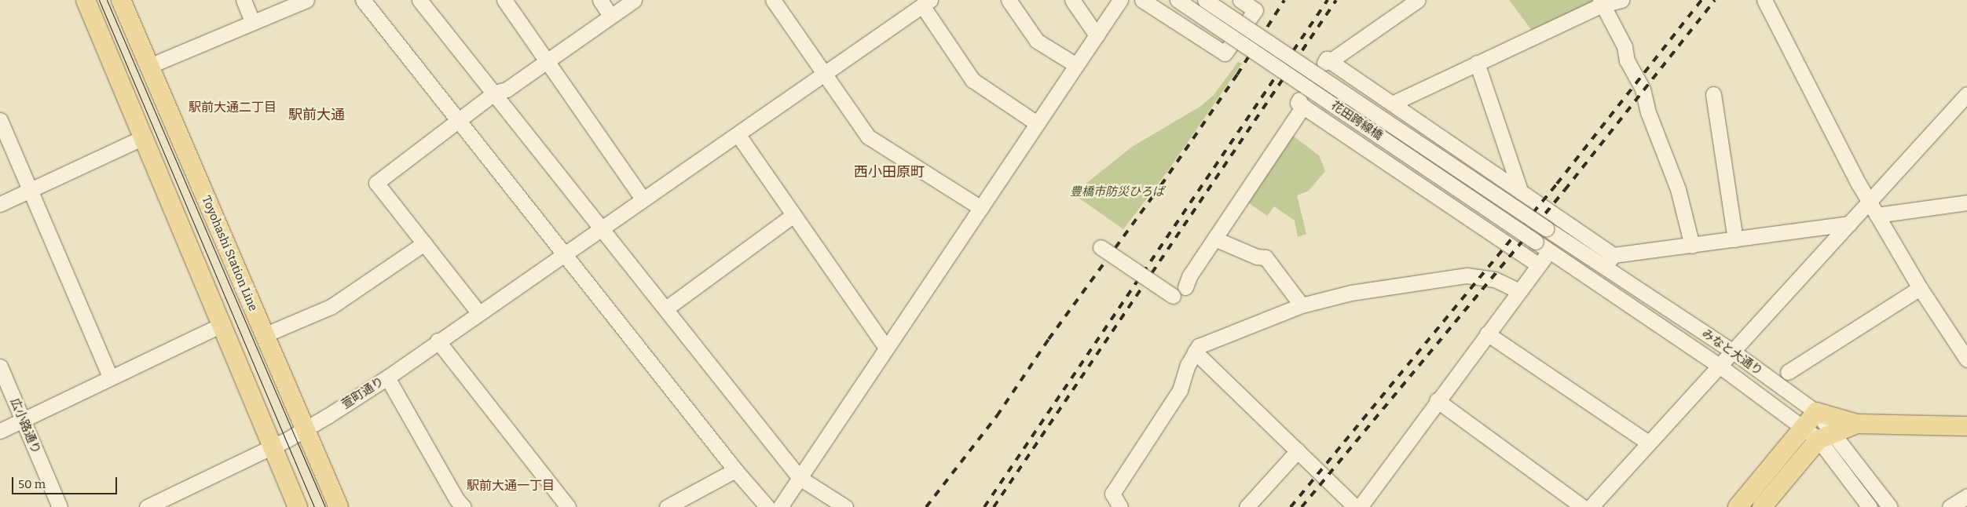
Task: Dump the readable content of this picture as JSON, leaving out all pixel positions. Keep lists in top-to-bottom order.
{
  "streets": {
    "main road": ["Toyohashi Station Line"],
    "street": [
      "花田跨線橋",
      "みなと大通り",
      "萱町通り",
      "広小路通り"
    ]
  },
  "crossings": [
    ["花田跨線橋", "みなと大通り"],
    ["Toyohashi Station Line", "萱町通り"]
  ],
  "districts": [
    "駅前大通二丁目",
    "駅前大通",
    "西小田原町",
    "駅前大通一丁目"
  ],
  "parks": ["豊橋市防災ひろば"],
  "scale_bar": "50 m"
}
